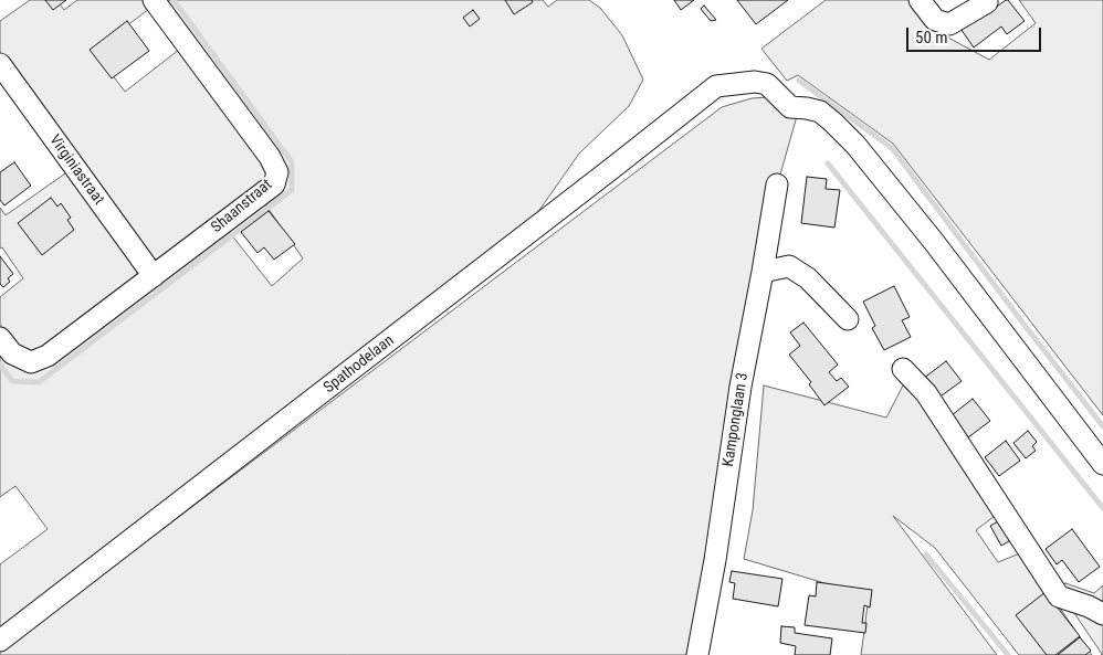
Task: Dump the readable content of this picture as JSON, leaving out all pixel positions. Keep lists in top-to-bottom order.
{
  "streets": {
    "street": [
      "Virginiastraat",
      "Shaanstraat",
      "Spathodelaan",
      "Kamponglaan 3"
    ]
  },
  "crossings": [
    ["Virginiastraat", "Shaanstraat"]
  ],
  "scale_bar": "50 m"
}
